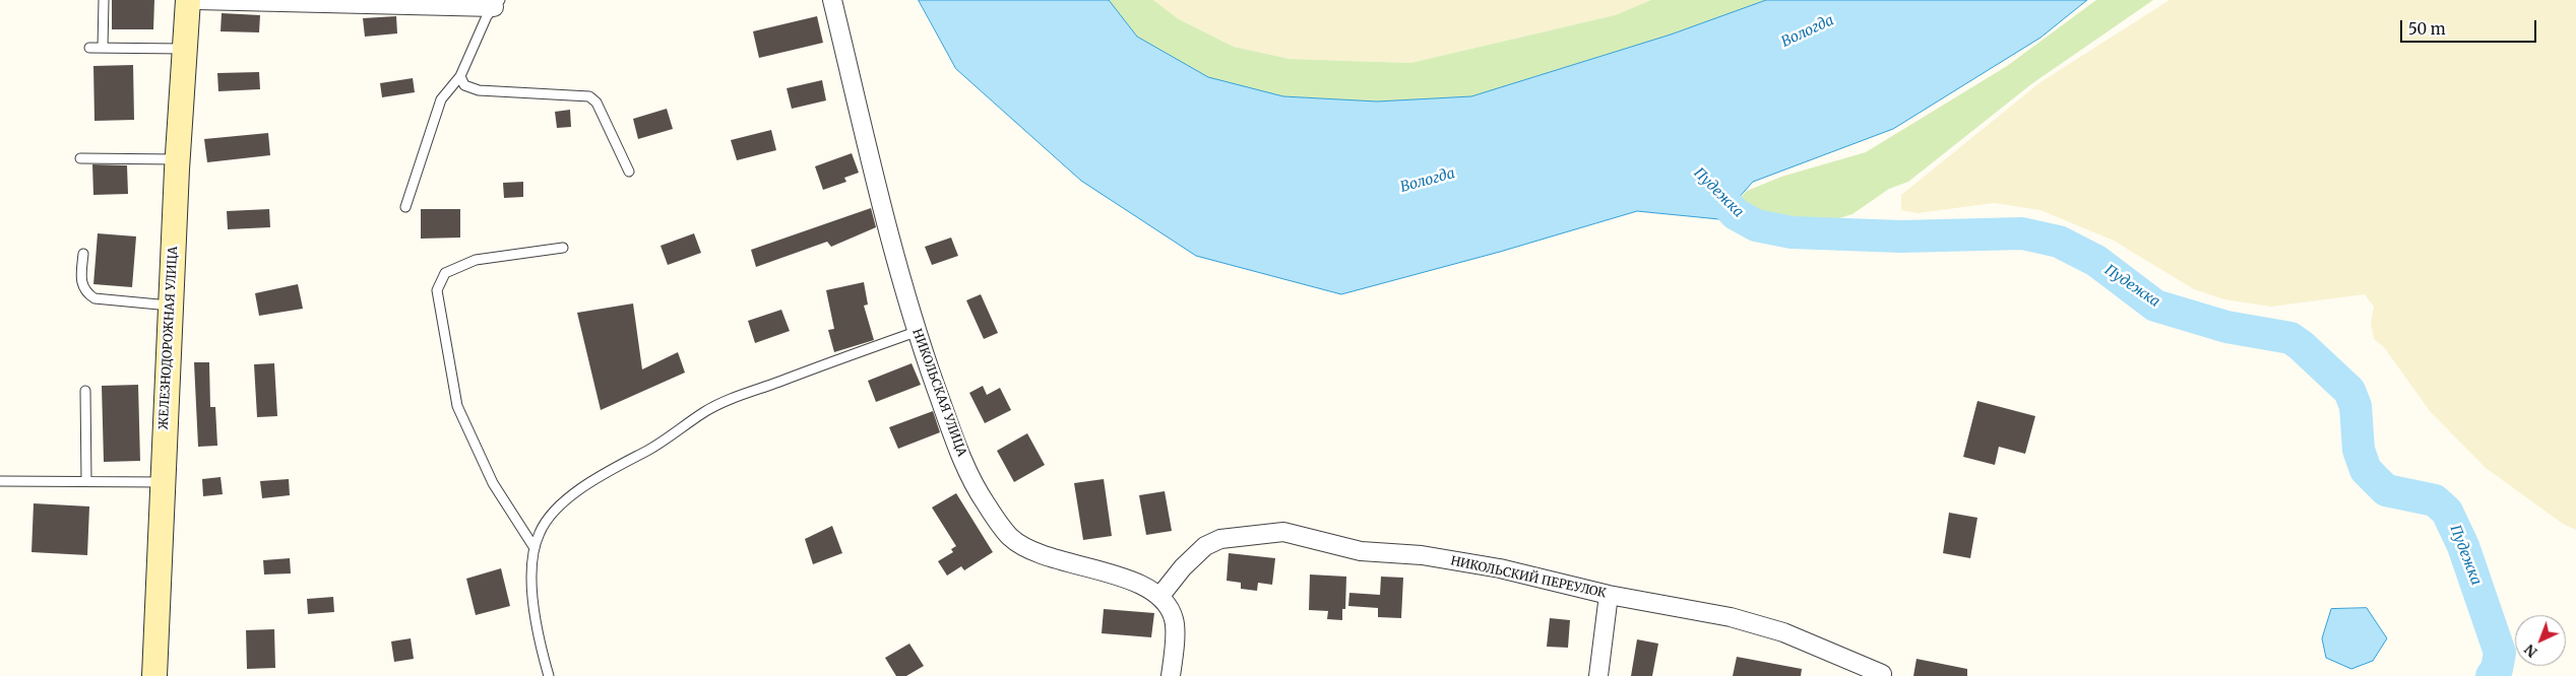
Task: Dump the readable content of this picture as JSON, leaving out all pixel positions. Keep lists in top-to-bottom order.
{
  "streets": {
    "street": ["ЖЕЛЕЗНОДОРОЖНАЯ УЛИЦА", "НИКОЛЬСКАЯ УЛИЦА", "НИКОЛЬСКИЙ ПЕРЕУЛОК"]
  },
  "crossings": [
    ["НИКОЛЬСКАЯ УЛИЦА", "НИКОЛЬСКИЙ ПЕРЕУЛОК"]
  ],
  "water": ["Вологда", "Пудежка"],
  "scale_bar": "50 m",
  "north": "bottom left"
}
